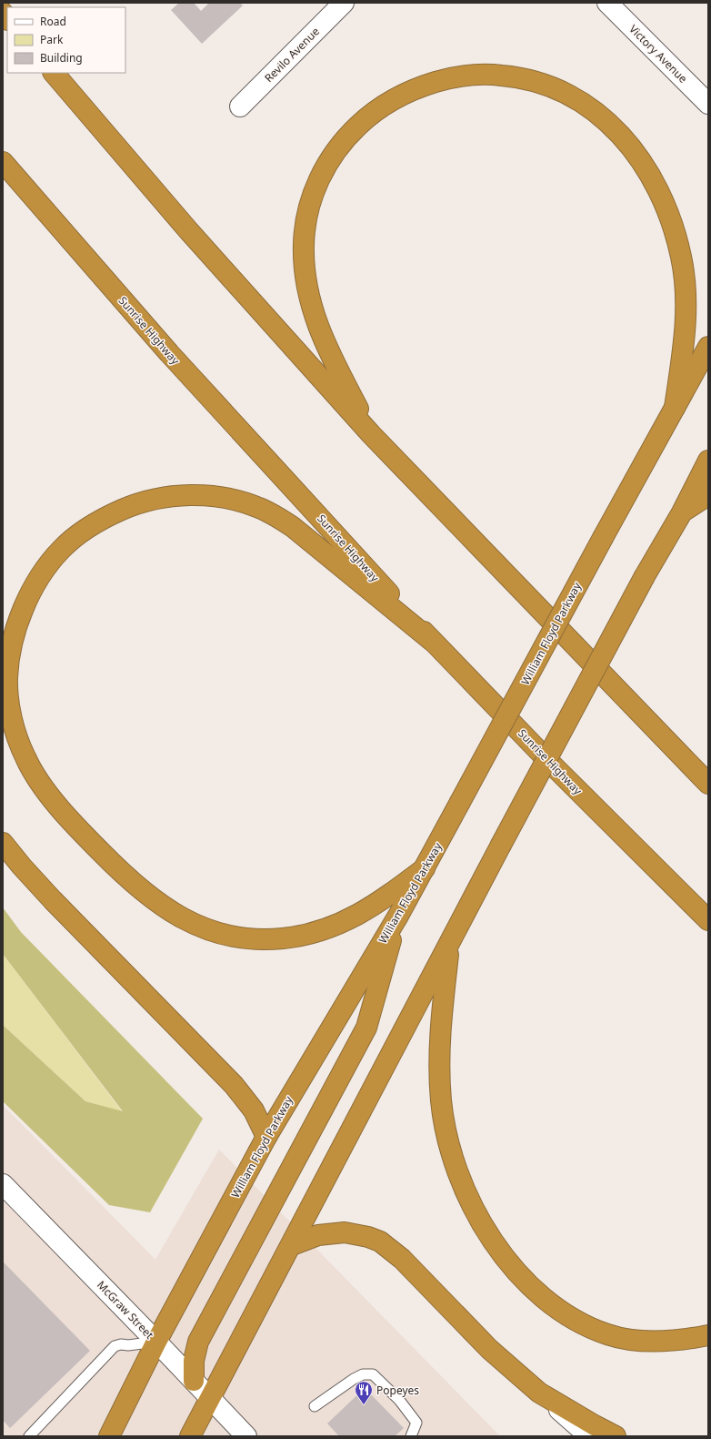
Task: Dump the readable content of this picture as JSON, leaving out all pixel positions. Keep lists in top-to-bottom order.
{
  "streets": {
    "highway": ["Sunrise Highway", "William Floyd Parkway"],
    "street": ["Victory Avenue", "Revilo Avenue", "McGraw Street"]
  },
  "crossings": [
    ["William Floyd Parkway", "McGraw Street"]
  ],
  "places": {
    "restaurant": ["Popeyes"]
  },
  "legend": ["Road", "Park", "Building"]
}
